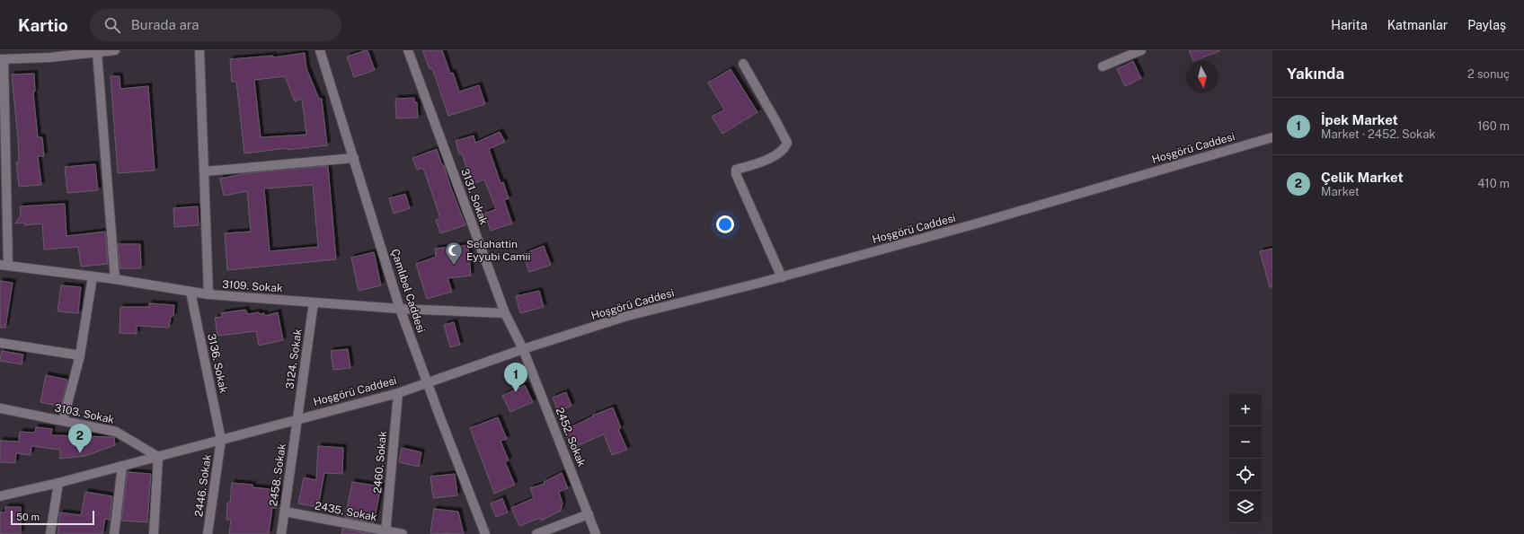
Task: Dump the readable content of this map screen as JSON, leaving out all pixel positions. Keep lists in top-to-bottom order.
{
  "streets": {
    "street": [
      "Hoşgörü Caddesi",
      "3131. Sokak",
      "3109. Sokak",
      "Çamlıbel Caddesi",
      "3124. Sokak",
      "3136. Sokak",
      "3103. Sokak",
      "2452. Sokak",
      "2460. Sokak",
      "2458. Sokak",
      "2446. Sokak",
      "2435. Sokak"
    ]
  },
  "crossings": [
    ["Hoşgörü Caddesi", "3131. Sokak"],
    ["Hoşgörü Caddesi", "Çamlıbel Caddesi"],
    ["Hoşgörü Caddesi", "3124. Sokak"],
    ["Hoşgörü Caddesi", "3136. Sokak"],
    ["Hoşgörü Caddesi", "3103. Sokak"],
    ["Hoşgörü Caddesi", "2452. Sokak"],
    ["Hoşgörü Caddesi", "2460. Sokak"],
    ["Hoşgörü Caddesi", "2458. Sokak"],
    ["Hoşgörü Caddesi", "2446. Sokak"],
    ["3131. Sokak", "3109. Sokak"],
    ["3131. Sokak", "2452. Sokak"],
    ["3109. Sokak", "Çamlıbel Caddesi"],
    ["3109. Sokak", "3124. Sokak"],
    ["3109. Sokak", "3136. Sokak"],
    ["3124. Sokak", "2458. Sokak"],
    ["3136. Sokak", "2446. Sokak"],
    ["2460. Sokak", "2435. Sokak"],
    ["2458. Sokak", "2435. Sokak"]
  ],
  "places": {
    "mosque": ["Selahattin Eyyubi Camii"]
  },
  "scale_bar": "50 m",
  "north": "bottom",
  "page": {
    "header": "Kartio",
    "search": "Burada ara",
    "nav": ["Harita", "Katmanlar", "Paylaş"],
    "heading": ["Yakında", "2 sonuç"],
    "list": [
      {
        "mark": "1",
        "name": "İpek Market",
        "note": "Market · 2452. Sokak",
        "value": "160 m"
      },
      {
        "mark": "2",
        "name": "Çelik Market",
        "note": "Market",
        "value": "410 m"
      }
    ],
    "pins": ["1", "2"],
    "map_buttons": ["+", "−"],
    "scale": "50 m"
  }
}
